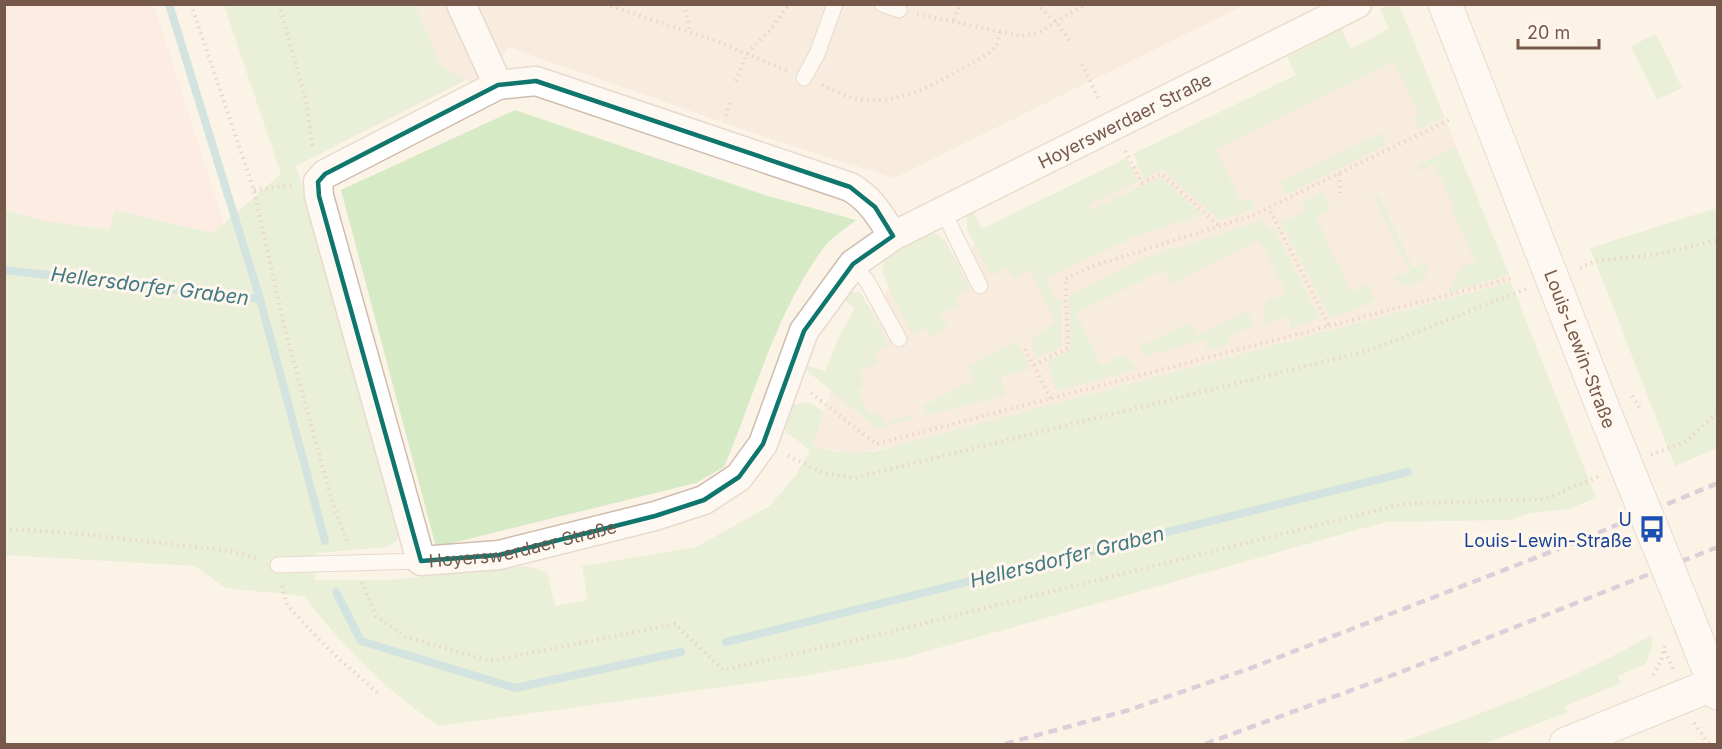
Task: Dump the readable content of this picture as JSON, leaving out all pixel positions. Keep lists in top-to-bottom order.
{
  "streets": {
    "street": ["Hoyerswerdaer Straße", "Louis-Lewin-Straße"]
  },
  "water": ["Hellersdorfer Graben"],
  "places": {
    "bus stop": ["U Louis-Lewin-Straße"]
  },
  "scale_bar": "20 m"
}
